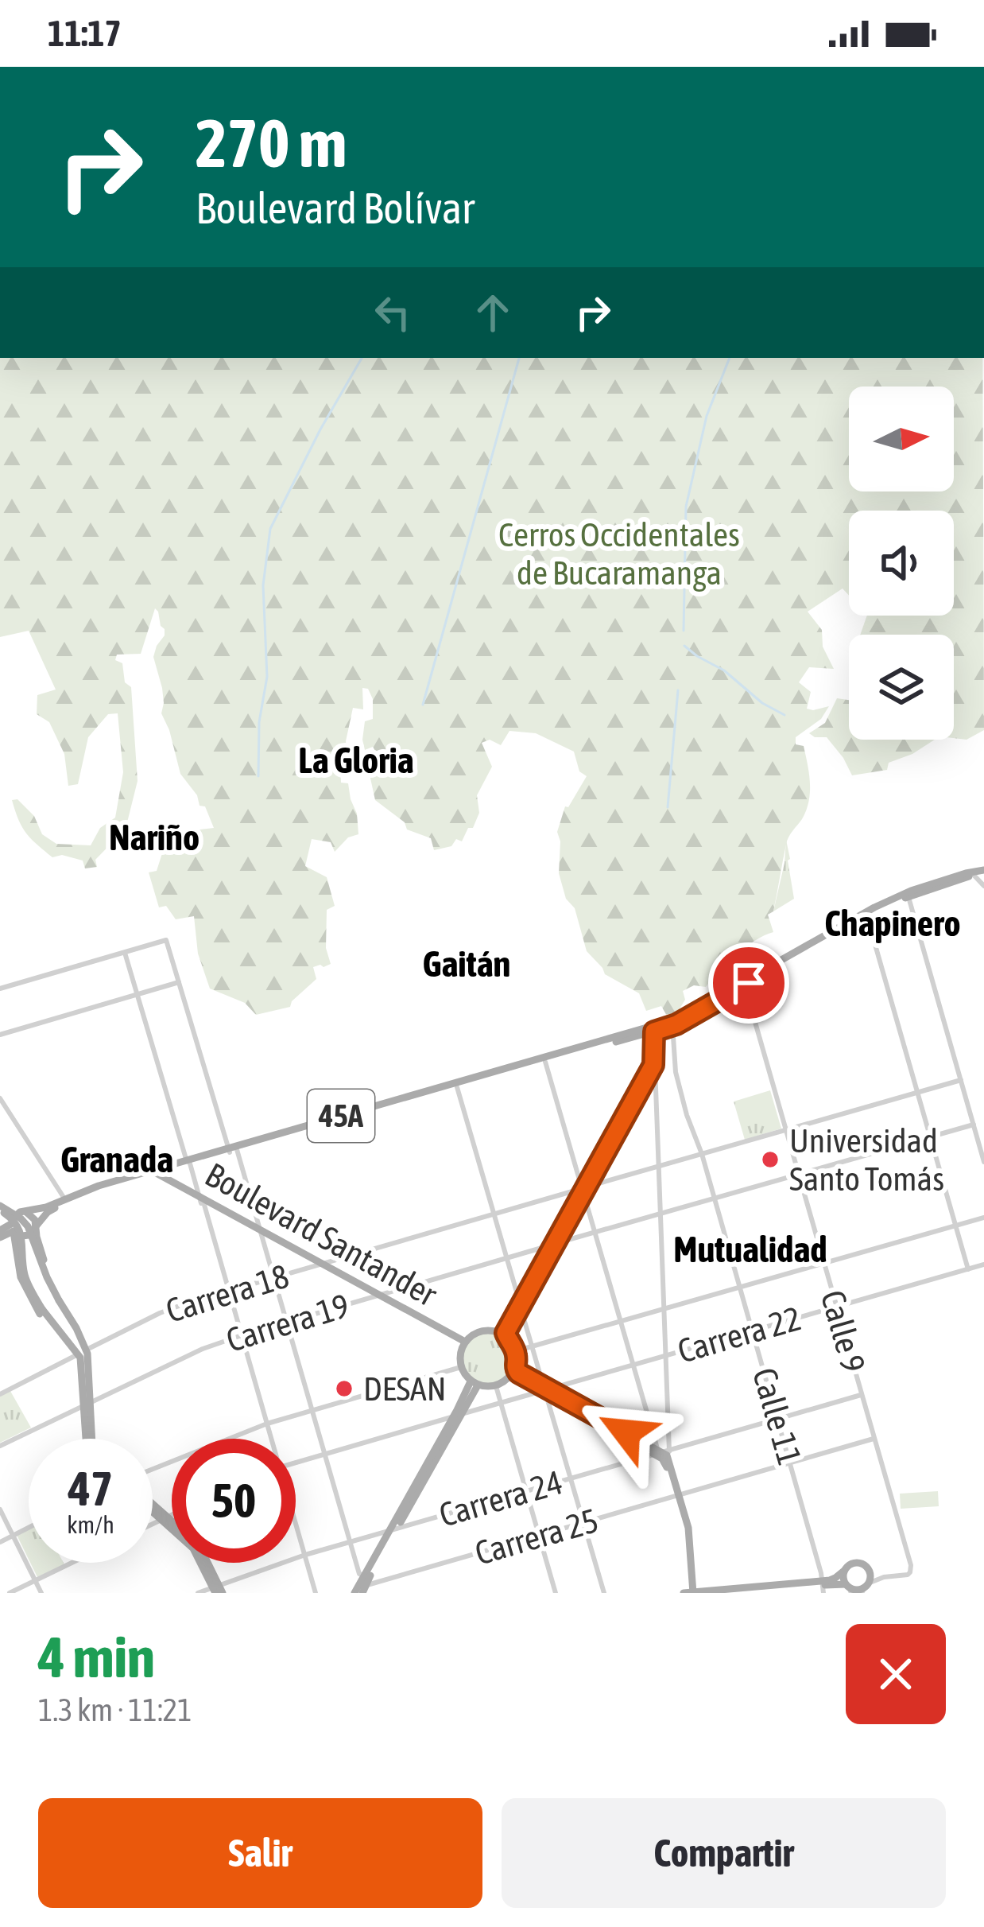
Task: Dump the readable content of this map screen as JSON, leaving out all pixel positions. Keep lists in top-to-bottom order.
{
  "streets": {
    "main road": ["45A", "Boulevard Santander"],
    "street": [
      "Carrera 18",
      "Carrera 19",
      "Calle 9",
      "Carrera 22",
      "Calle 11",
      "Carrera 24",
      "Carrera 25"
    ]
  },
  "crossings": [
    ["45A", "Boulevard Santander"],
    ["45A", "Calle 9"],
    ["45A", "Calle 11"],
    ["Boulevard Santander", "Carrera 18"],
    ["Boulevard Santander", "Carrera 19"],
    ["Carrera 18", "Calle 9"],
    ["Carrera 18", "Calle 11"],
    ["Carrera 19", "Calle 9"],
    ["Carrera 19", "Calle 11"],
    ["Calle 9", "Carrera 22"],
    ["Calle 9", "Carrera 24"],
    ["Calle 9", "Carrera 25"],
    ["Carrera 22", "Calle 11"],
    ["Calle 11", "Carrera 24"],
    ["Calle 11", "Carrera 25"]
  ],
  "districts": [
    "La Gloria",
    "Nariño",
    "Chapinero",
    "Gaitán",
    "Granada",
    "Mutualidad"
  ],
  "parks": ["Cerros Occidentales de Bucaramanga"],
  "places": ["Universidad Santo Tomás", "DESAN"],
  "north": "right",
  "page": {
    "status": "11:17",
    "turn": ["270 m", "Boulevard Bolívar"],
    "speed": "47 km/h",
    "limit": "50",
    "heading": ["4 min", "1.3 km · 11:21"],
    "buttons": ["Salir", "Compartir"]
  }
}
